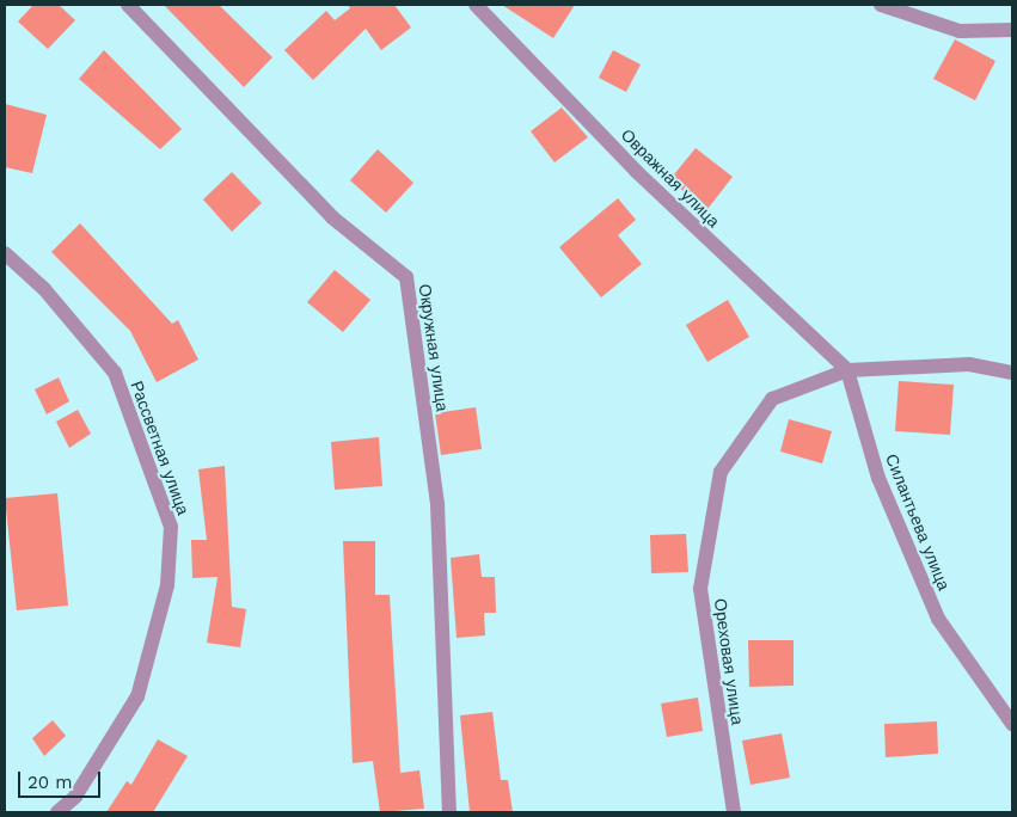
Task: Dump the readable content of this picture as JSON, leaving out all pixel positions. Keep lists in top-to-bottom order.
{
  "streets": {
    "street": [
      "Овражная улица",
      "Окружная улица",
      "Рассветная улица",
      "Силантьева улица",
      "Ореховая улица"
    ]
  },
  "crossings": [
    ["Овражная улица", "Силантьева улица"],
    ["Овражная улица", "Ореховая улица"],
    ["Силантьева улица", "Ореховая улица"]
  ],
  "scale_bar": "20 m"
}
